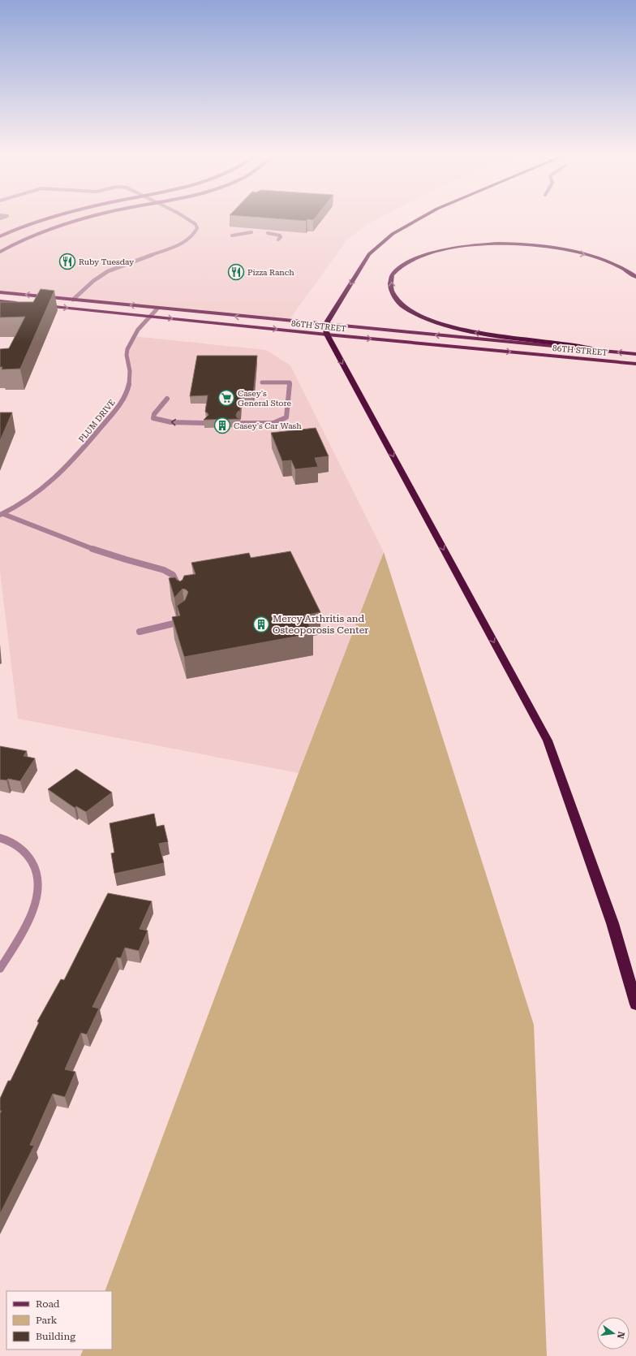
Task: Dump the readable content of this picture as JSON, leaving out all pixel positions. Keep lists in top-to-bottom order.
{
  "streets": {
    "main road": ["86TH STREET"],
    "street": ["PLUM DRIVE"]
  },
  "crossings": [
    ["86TH STREET", "PLUM DRIVE"]
  ],
  "places": {
    "restaurant": ["Ruby Tuesday", "Pizza Ranch"],
    "supermarket": ["Casey's General Store"],
    "building": ["Casey's Car Wash", "Mercy Arthritis and Osteoporosis Center"]
  },
  "legend": ["Road", "Park", "Building"],
  "north": "right"
}
